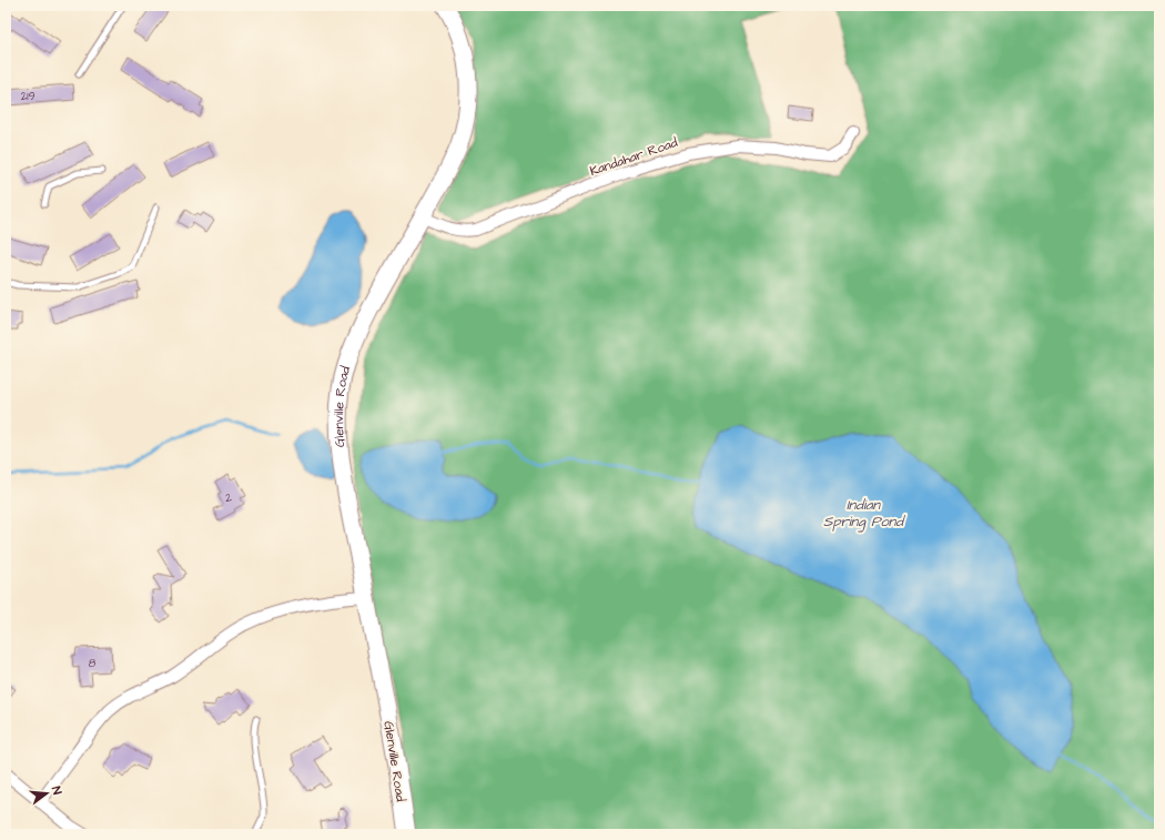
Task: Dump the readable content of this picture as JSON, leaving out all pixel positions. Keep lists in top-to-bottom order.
{
  "streets": {
    "main road": ["Glenville Road"],
    "street": ["Kandahar Road"]
  },
  "crossings": [
    ["Kandahar Road", "Glenville Road"]
  ],
  "water": ["Indian Spring Pond"],
  "house_numbers": ["219", "2", "8"],
  "north": "right"
}
